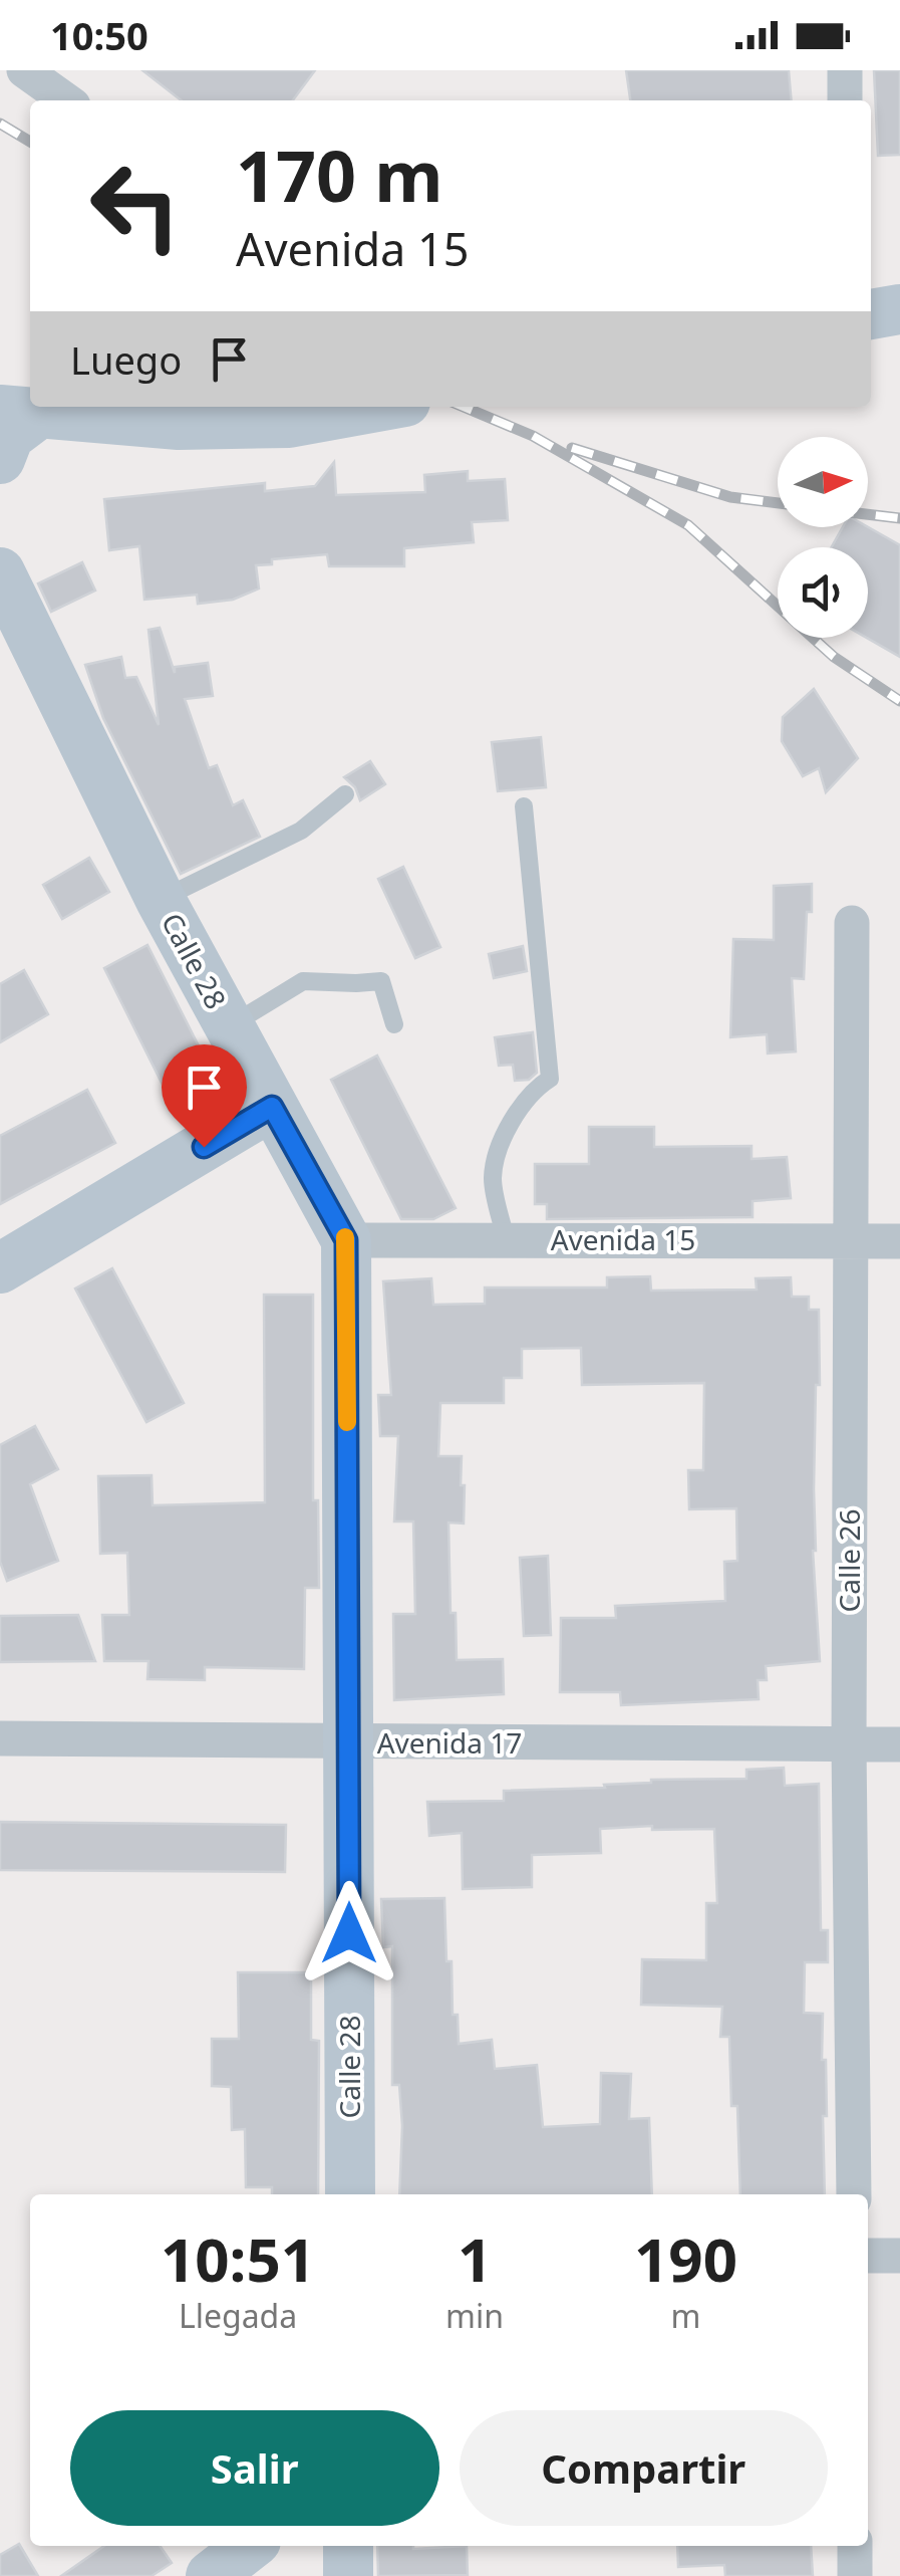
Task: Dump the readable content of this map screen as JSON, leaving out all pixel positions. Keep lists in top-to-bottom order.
{
  "streets": {
    "street": [
      "Calle 28",
      "Avenida 15",
      "Calle 26",
      "Avenida 17"
    ]
  },
  "crossings": [
    ["Calle 28", "Avenida 15"],
    ["Calle 28", "Avenida 17"],
    ["Avenida 15", "Calle 26"],
    ["Calle 26", "Avenida 17"]
  ],
  "north": "right",
  "page": {
    "status": "10:50",
    "turn": ["170 m", "Avenida 15"],
    "then": "Luego",
    "eta": [
      "10:51",
      "Llegada",
      "1",
      "min",
      "190",
      "m"
    ],
    "buttons": ["Salir", "Compartir"]
  }
}
